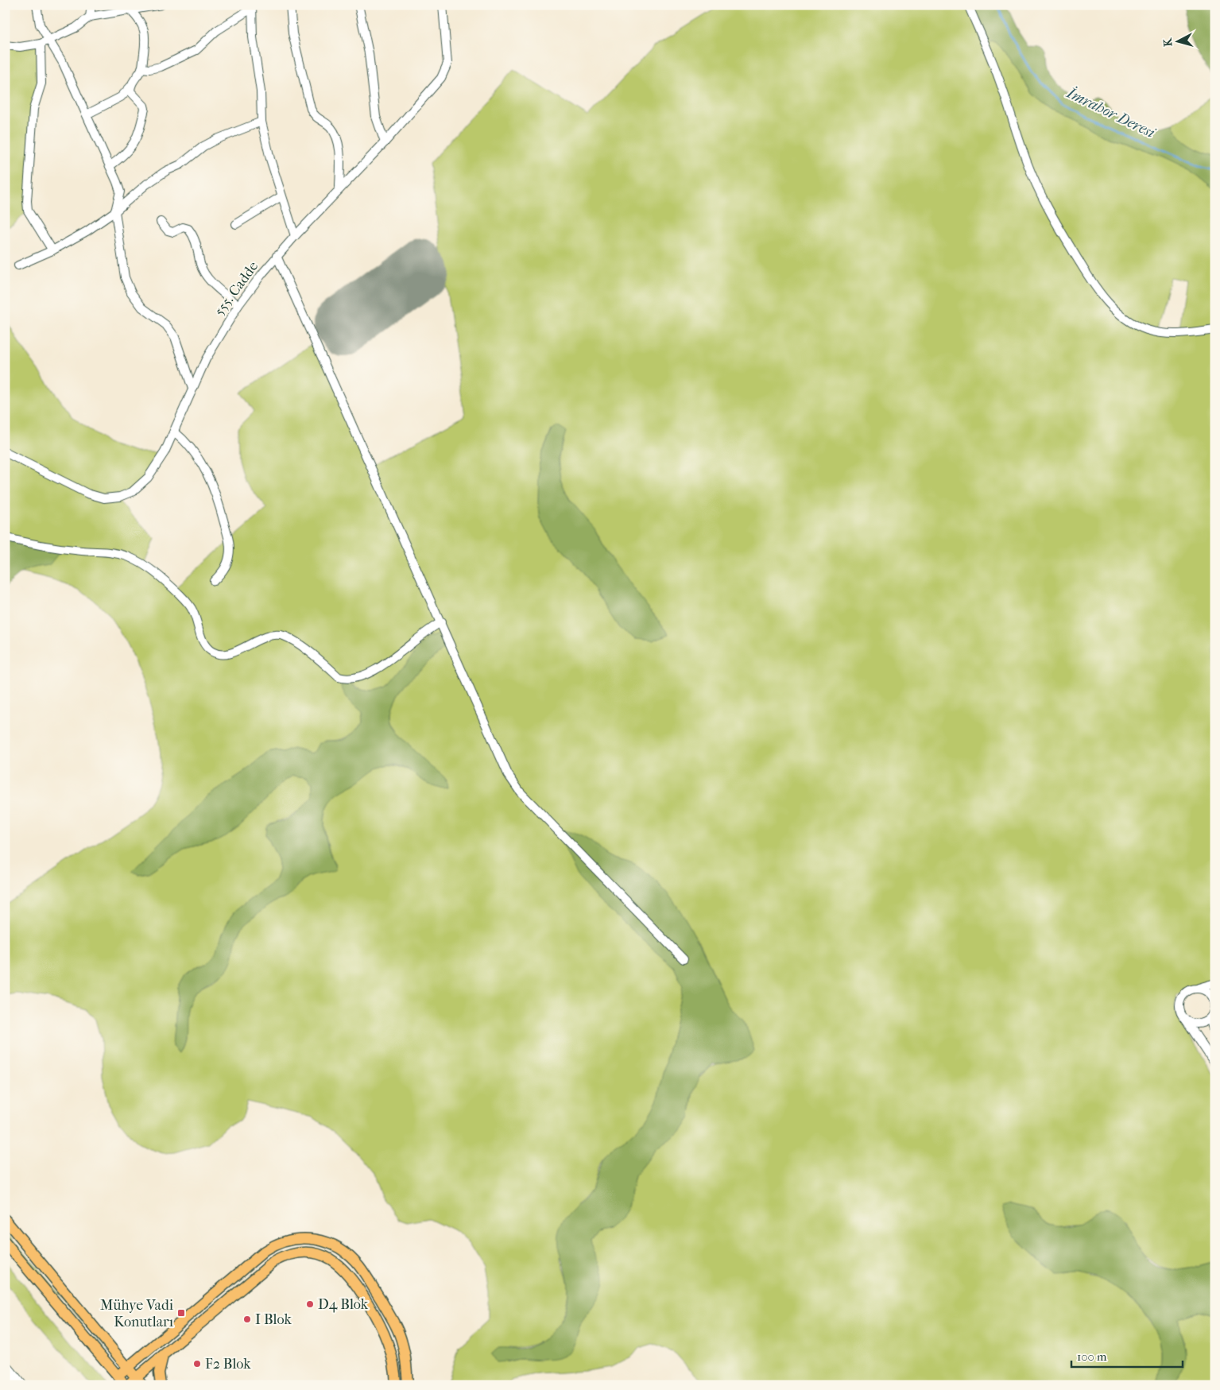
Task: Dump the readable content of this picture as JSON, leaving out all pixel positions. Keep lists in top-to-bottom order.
{
  "streets": {
    "street": ["555. Cadde"]
  },
  "water": ["İmrahor Deresi"],
  "places": {
    "other": ["D4 Blok", "I Blok", "F2 Blok"],
    "transit": ["Mühye Vadi Konutları"]
  },
  "scale_bar": "100 m",
  "north": "left"
}
